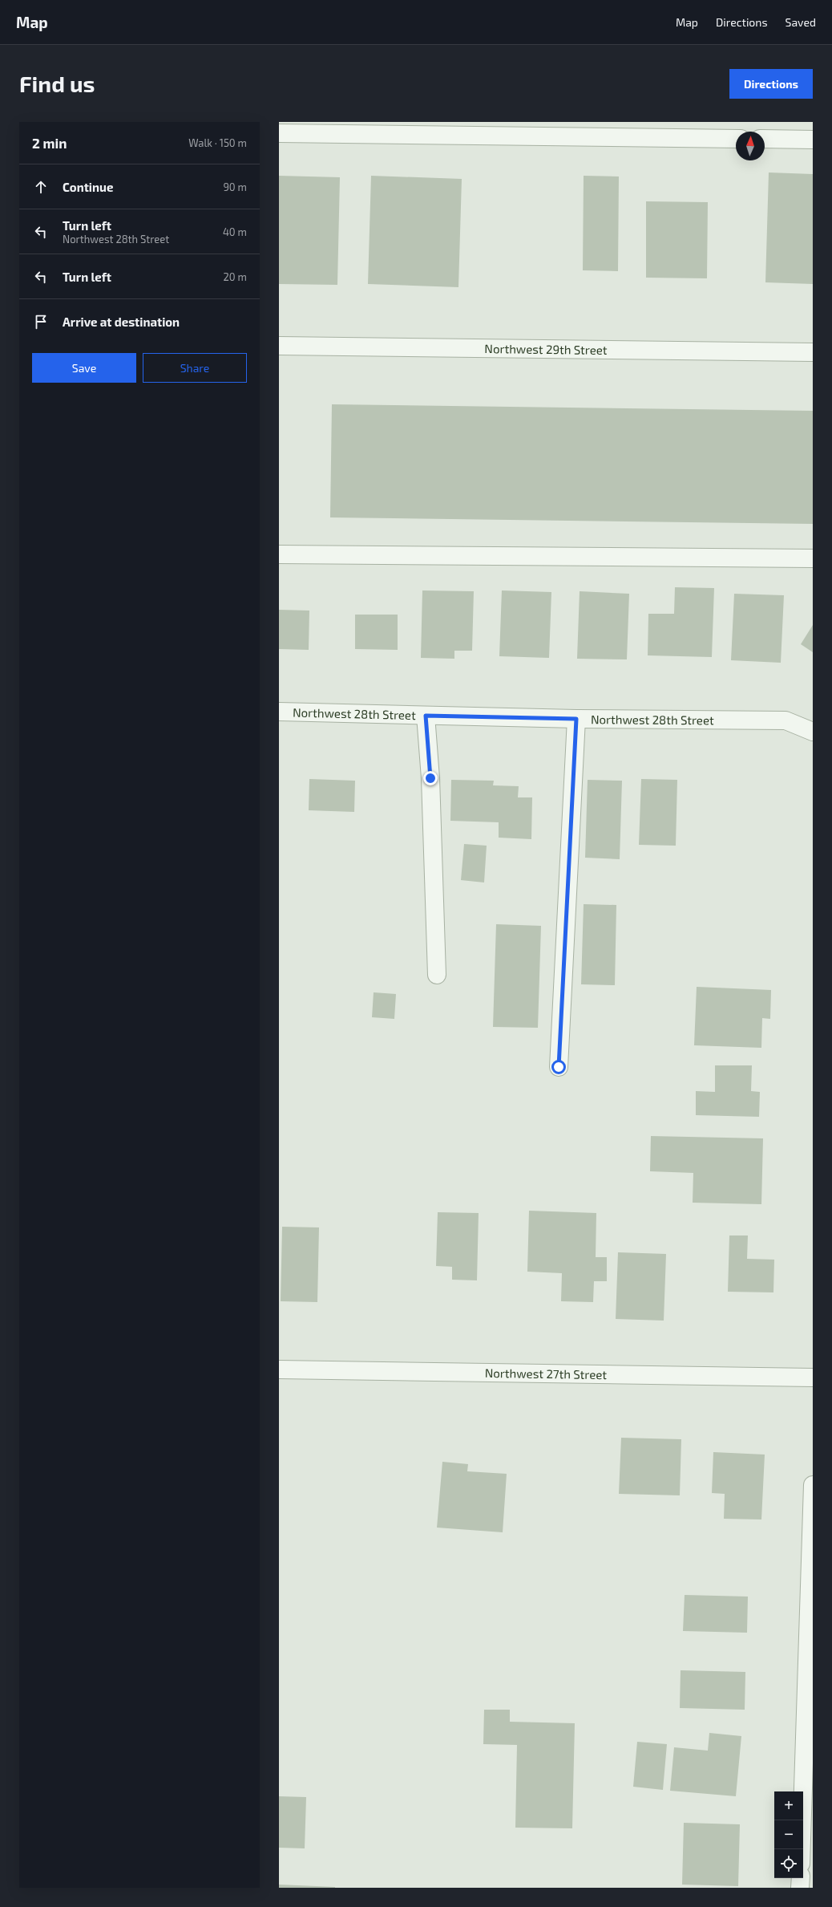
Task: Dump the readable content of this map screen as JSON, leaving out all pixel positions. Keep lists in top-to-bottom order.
{
  "streets": {
    "street": ["Northwest 29th Street", "Northwest 28th Street", "Northwest 27th Street"]
  },
  "north": "top",
  "page": {
    "header": "Map",
    "nav": ["Map", "Directions", "Saved"],
    "buttons": [
      "Directions",
      ["Save", "Share"]
    ],
    "title": "Find us",
    "heading": ["2 min", "Walk · 150 m"],
    "list": [
      ["Continue", "90 m"],
      ["Turn left", "Northwest 28th Street", "40 m"],
      ["Turn left", "20 m"],
      "Arrive at destination"
    ],
    "map_buttons": ["+", "−"]
  }
}
